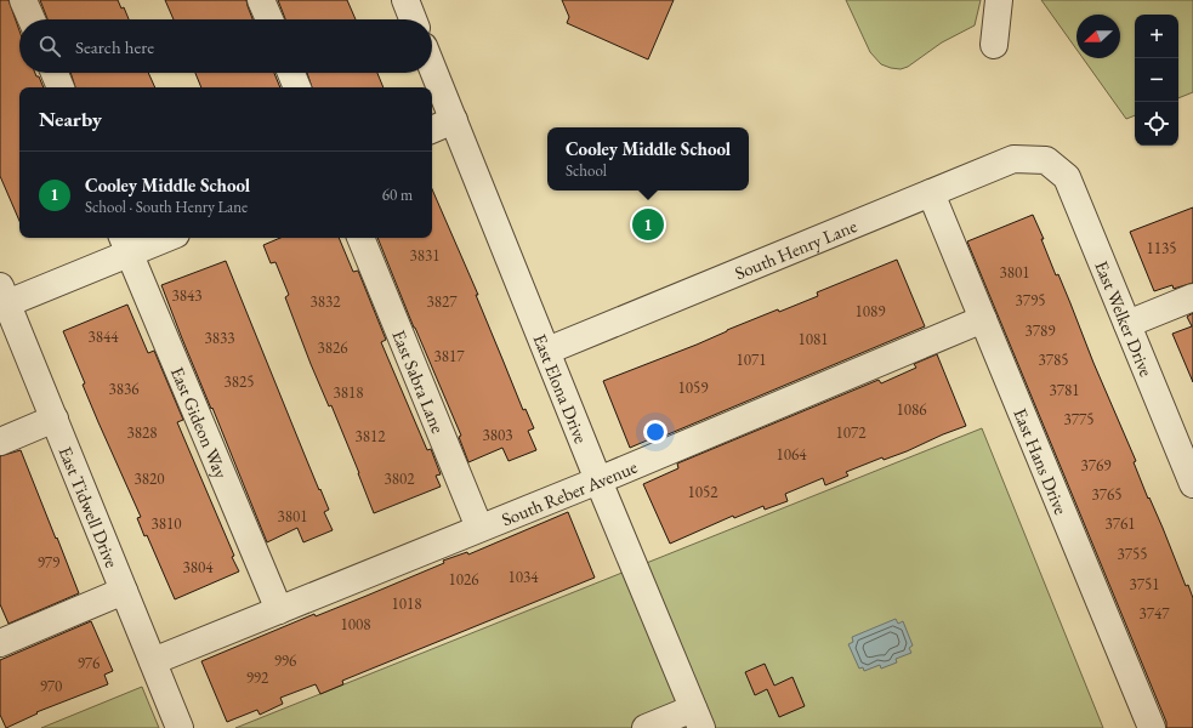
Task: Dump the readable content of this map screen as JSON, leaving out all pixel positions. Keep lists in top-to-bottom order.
{
  "streets": {
    "street": [
      "South Henry Lane",
      "East Welker Drive",
      "East Sabra Lane",
      "East Elona Drive",
      "East Gideon Way",
      "East Hans Drive",
      "South Reber Avenue",
      "East Tidwell Drive"
    ]
  },
  "crossings": [
    ["South Henry Lane", "East Welker Drive"],
    ["South Henry Lane", "East Elona Drive"],
    ["South Henry Lane", "East Hans Drive"],
    ["East Sabra Lane", "South Reber Avenue"],
    ["East Elona Drive", "South Reber Avenue"],
    ["East Gideon Way", "South Reber Avenue"],
    ["East Hans Drive", "South Reber Avenue"],
    ["South Reber Avenue", "East Tidwell Drive"]
  ],
  "house_numbers": [
    "1135",
    "3831",
    "3801",
    "3843",
    "3795",
    "3832",
    "3827",
    "1089",
    "3789",
    "3844",
    "3833",
    "1081",
    "3826",
    "3817",
    "1071",
    "3785",
    "3825",
    "1059",
    "3836",
    "3781",
    "3818",
    "1086",
    "3775",
    "3828",
    "1072",
    "3803",
    "3812",
    "1064",
    "3769",
    "3820",
    "3802",
    "1052",
    "3765",
    "3801",
    "3810",
    "3761",
    "3755",
    "979",
    "3804",
    "1034",
    "1026",
    "3751",
    "1018",
    "3747",
    "1008",
    "996",
    "976",
    "992",
    "970"
  ],
  "north": "left",
  "page": {
    "map_buttons": ["+", "−"],
    "search": "Search here",
    "heading": "Nearby",
    "popup": ["Cooley Middle School", "School"],
    "list": [
      {
        "mark": "1",
        "name": "Cooley Middle School",
        "note": "School · South Henry Lane",
        "value": "60 m"
      }
    ],
    "pins": "1"
  }
}
